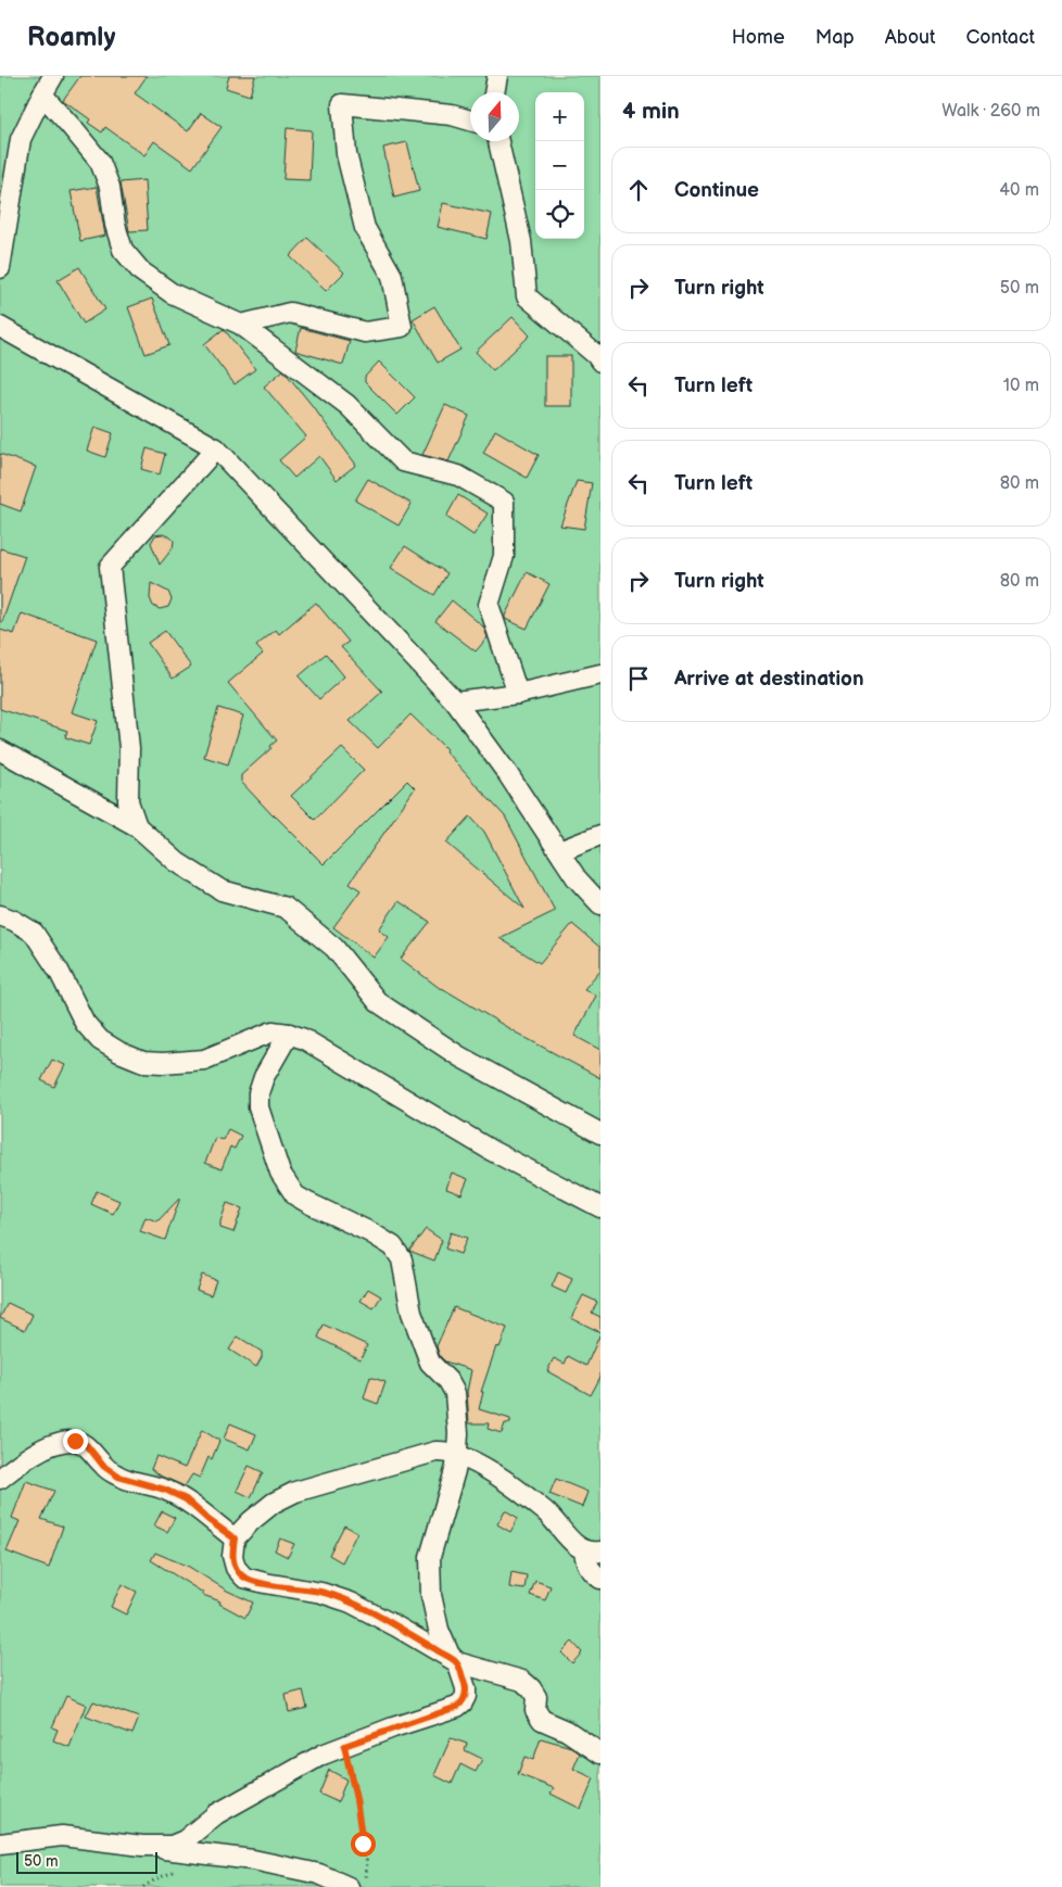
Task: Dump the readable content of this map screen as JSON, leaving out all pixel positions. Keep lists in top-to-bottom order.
{
  "scale_bar": "50 m",
  "north": "top",
  "page": {
    "header": "Roamly",
    "nav": [
      "Home",
      "Map",
      "About",
      "Contact"
    ],
    "heading": ["4 min", "Walk · 260 m"],
    "map_buttons": ["+", "−"],
    "list": [
      ["Continue", "40 m"],
      ["Turn right", "50 m"],
      ["Turn left", "10 m"],
      ["Turn left", "80 m"],
      ["Turn right", "80 m"],
      "Arrive at destination"
    ],
    "scale": "50 m"
  }
}
